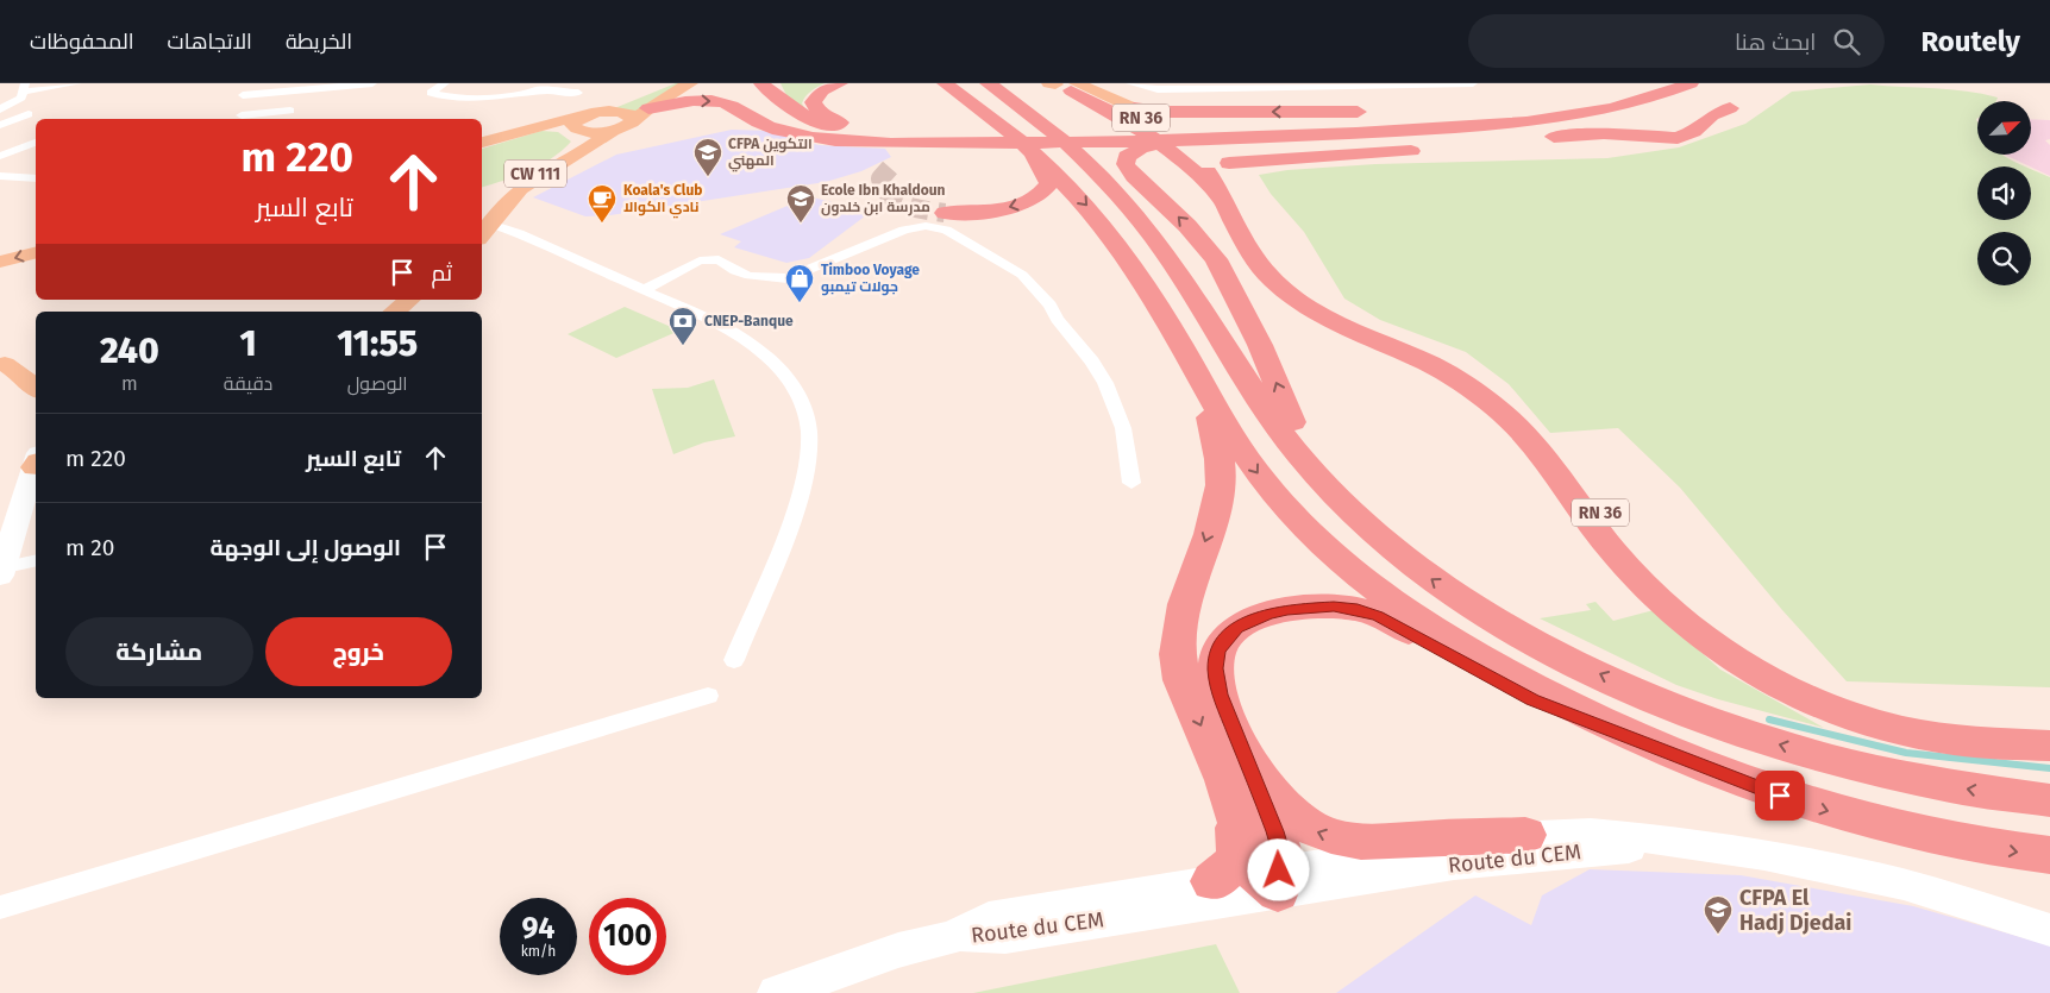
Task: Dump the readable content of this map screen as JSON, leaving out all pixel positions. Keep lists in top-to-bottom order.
{
  "streets": {
    "highway": ["RN 36"],
    "main road": ["CW 111", "Route du CEM"]
  },
  "places": {
    "school or university": ["CFPA التكوين المهني", "Ecole Ibn Khaldoun مدرسة ابن خلدون", "CFPA El Hadj Djedai"],
    "cafe": ["Koala's Club نادي الكوالا"],
    "shop": ["Timboo Voyage جولات تيمبو"],
    "bank": ["CNEP-Banque"]
  },
  "north": "top right",
  "page": {
    "header": "Routely",
    "search": "ابحث هنا",
    "nav": ["الخريطة", "الاتجاهات", "المحفوظات"],
    "turn": ["220 m", "تابع السير"],
    "then": "ثم",
    "eta": [
      "11:55",
      "الوصول",
      "1",
      "دقيقة",
      "240",
      "m"
    ],
    "list": [
      {
        "name": "تابع السير",
        "value": "220 m"
      },
      {
        "name": "الوصول إلى الوجهة",
        "value": "20 m"
      }
    ],
    "buttons": ["خروج", "مشاركة"],
    "speed": "94 km/h",
    "limit": "100"
  }
}
